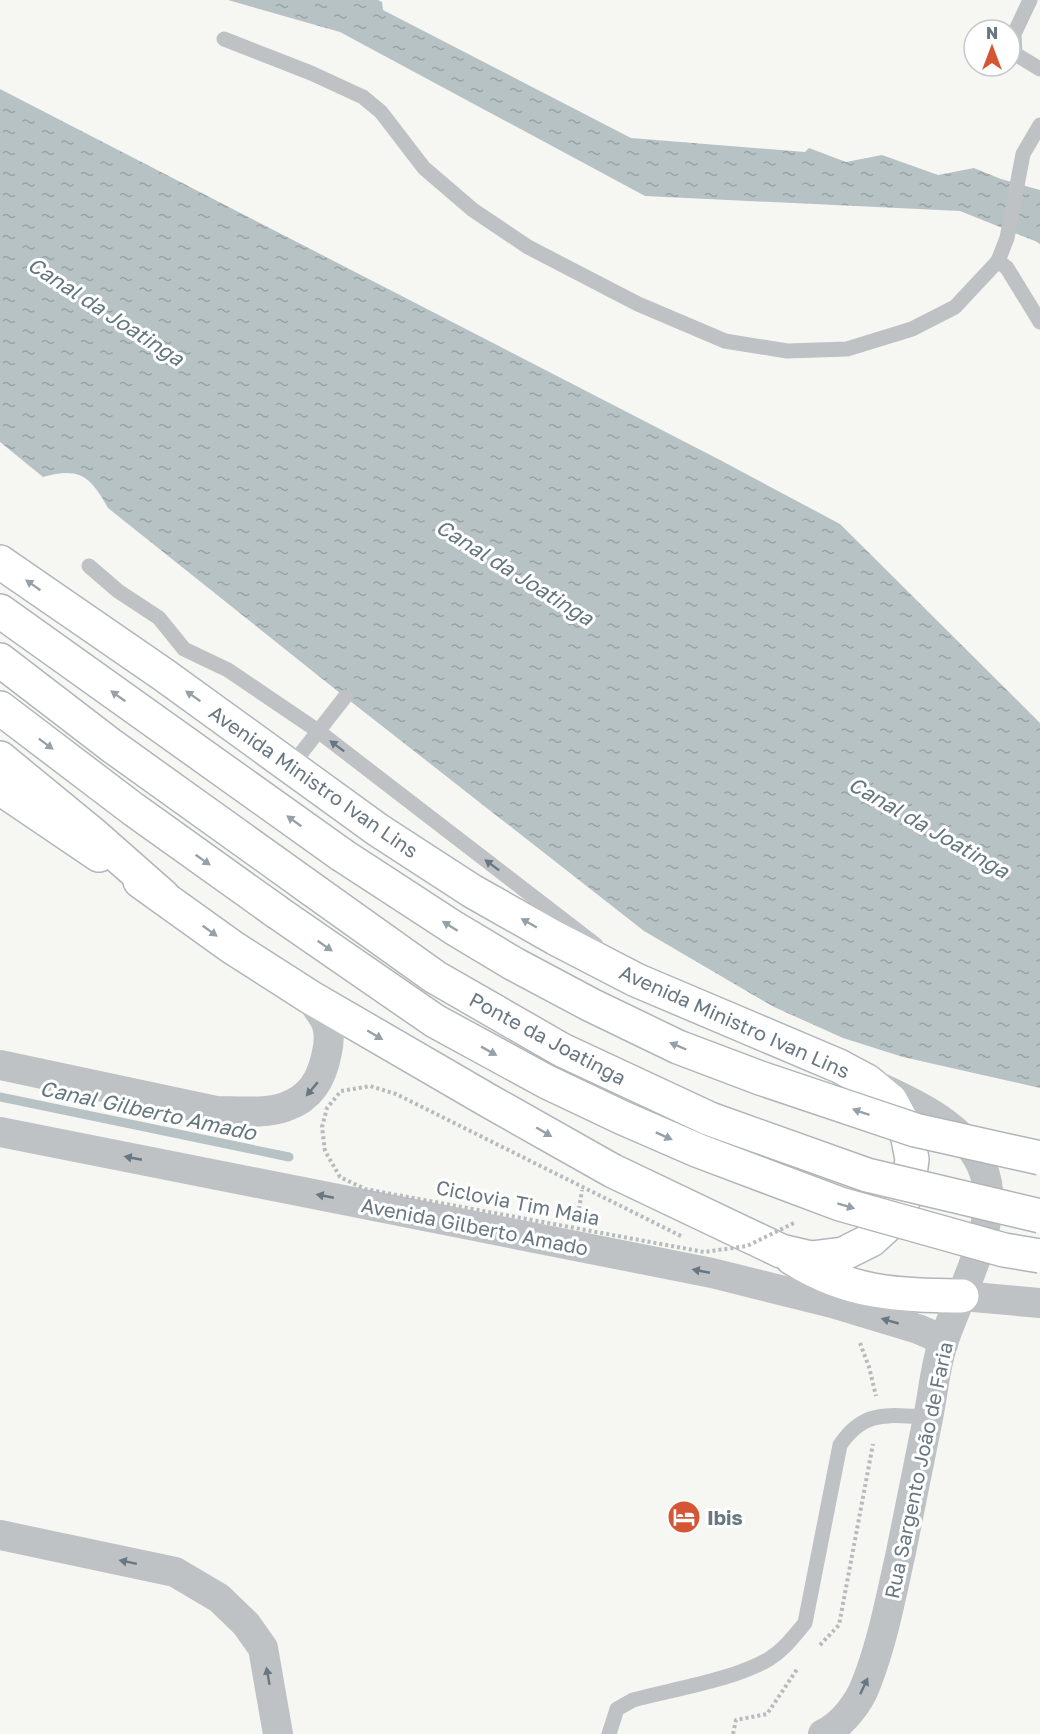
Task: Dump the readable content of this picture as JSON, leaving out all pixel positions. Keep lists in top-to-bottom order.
{
  "streets": {
    "main road": ["Avenida Ministro Ivan Lins", "Ponte da Joatinga"],
    "street": ["Avenida Gilberto Amado", "Rua Sargento João de Faria"],
    "path": ["Ciclovia Tim Maia"]
  },
  "crossings": [
    ["Avenida Ministro Ivan Lins", "Rua Sargento João de Faria"],
    ["Avenida Gilberto Amado", "Rua Sargento João de Faria"]
  ],
  "one_way": ["Avenida Gilberto Amado", "Rua Sargento João de Faria"],
  "water": ["Canal da Joatinga", "Canal Gilberto Amado"],
  "places": {
    "hotel": ["Ibis"]
  },
  "north": "top"
}
